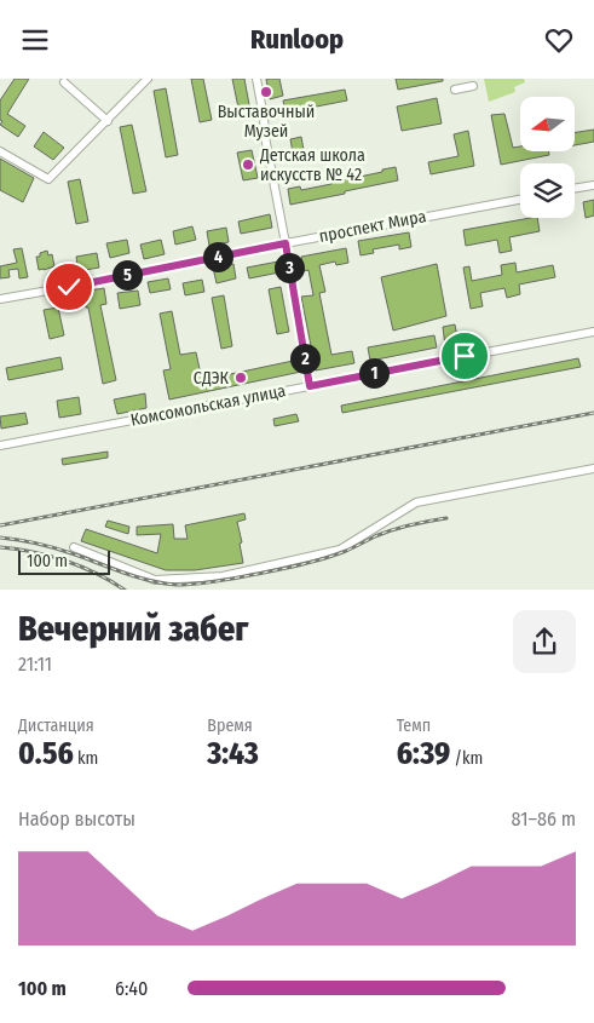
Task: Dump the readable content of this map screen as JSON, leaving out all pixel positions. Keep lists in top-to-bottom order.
{
  "streets": {
    "street": ["проспект Мира", "Комсомольская улица"]
  },
  "places": ["Выставочный Музей", "Детская школа искусств № 42", "СДЭК"],
  "scale_bar": "100 m",
  "north": "left",
  "page": {
    "header": "Runloop",
    "pins": [
      "4",
      "3",
      "5",
      "2",
      "1"
    ],
    "scale": "100 m",
    "heading": ["Вечерний забег", "21:11"],
    "stats": [
      ["Дистанция", "0.56 km"],
      ["Время", "3:43"],
      ["Темп", "6:39 /km"]
    ],
    "chart": ["Набор высоты", "81–86 m"],
    "list": [
      {
        "name": "100 m",
        "note": "6:40"
      }
    ]
  }
}
